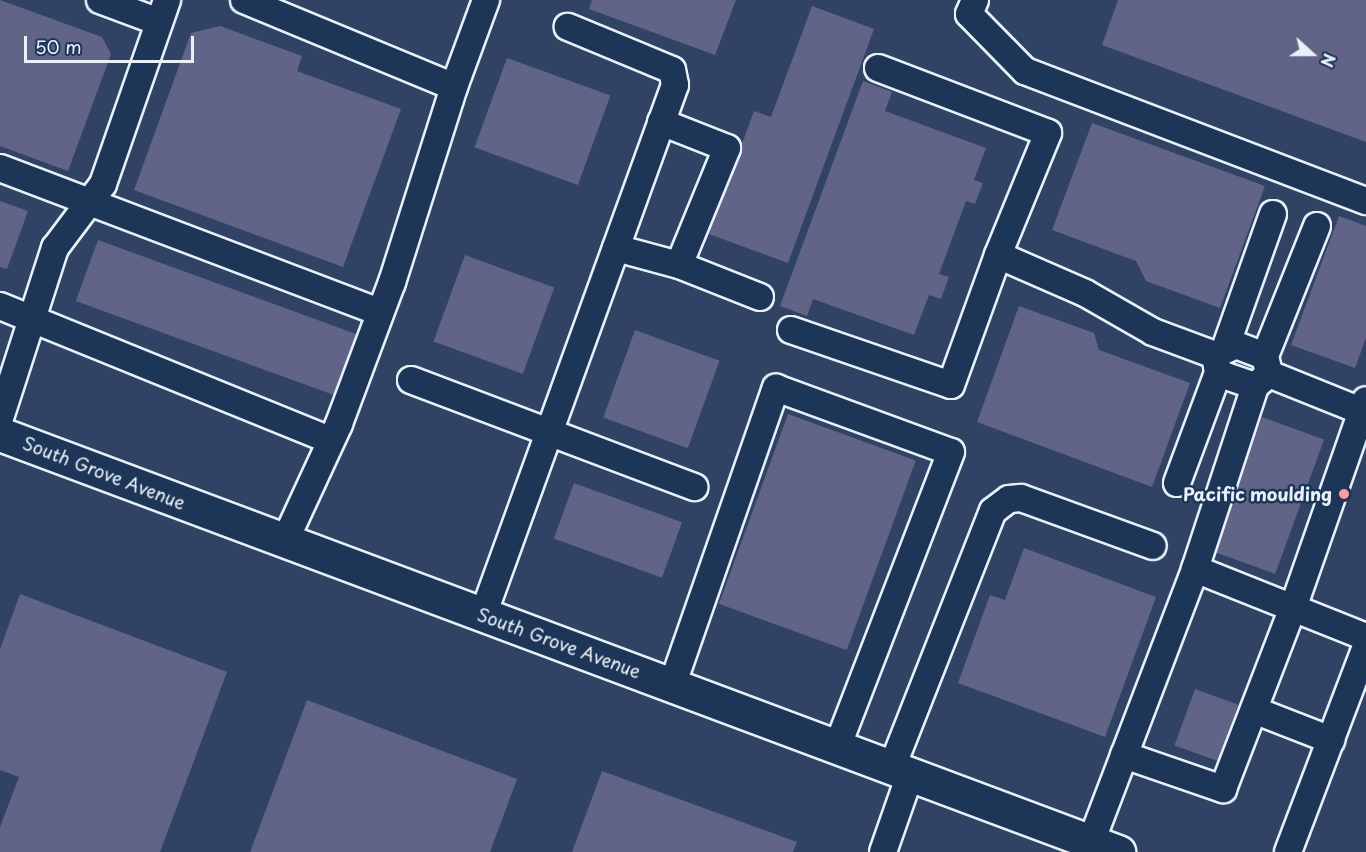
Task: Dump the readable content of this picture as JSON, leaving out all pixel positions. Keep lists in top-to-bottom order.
{
  "streets": {
    "main road": ["South Grove Avenue"]
  },
  "places": ["Pacific moulding"],
  "scale_bar": "50 m",
  "north": "right"
}
